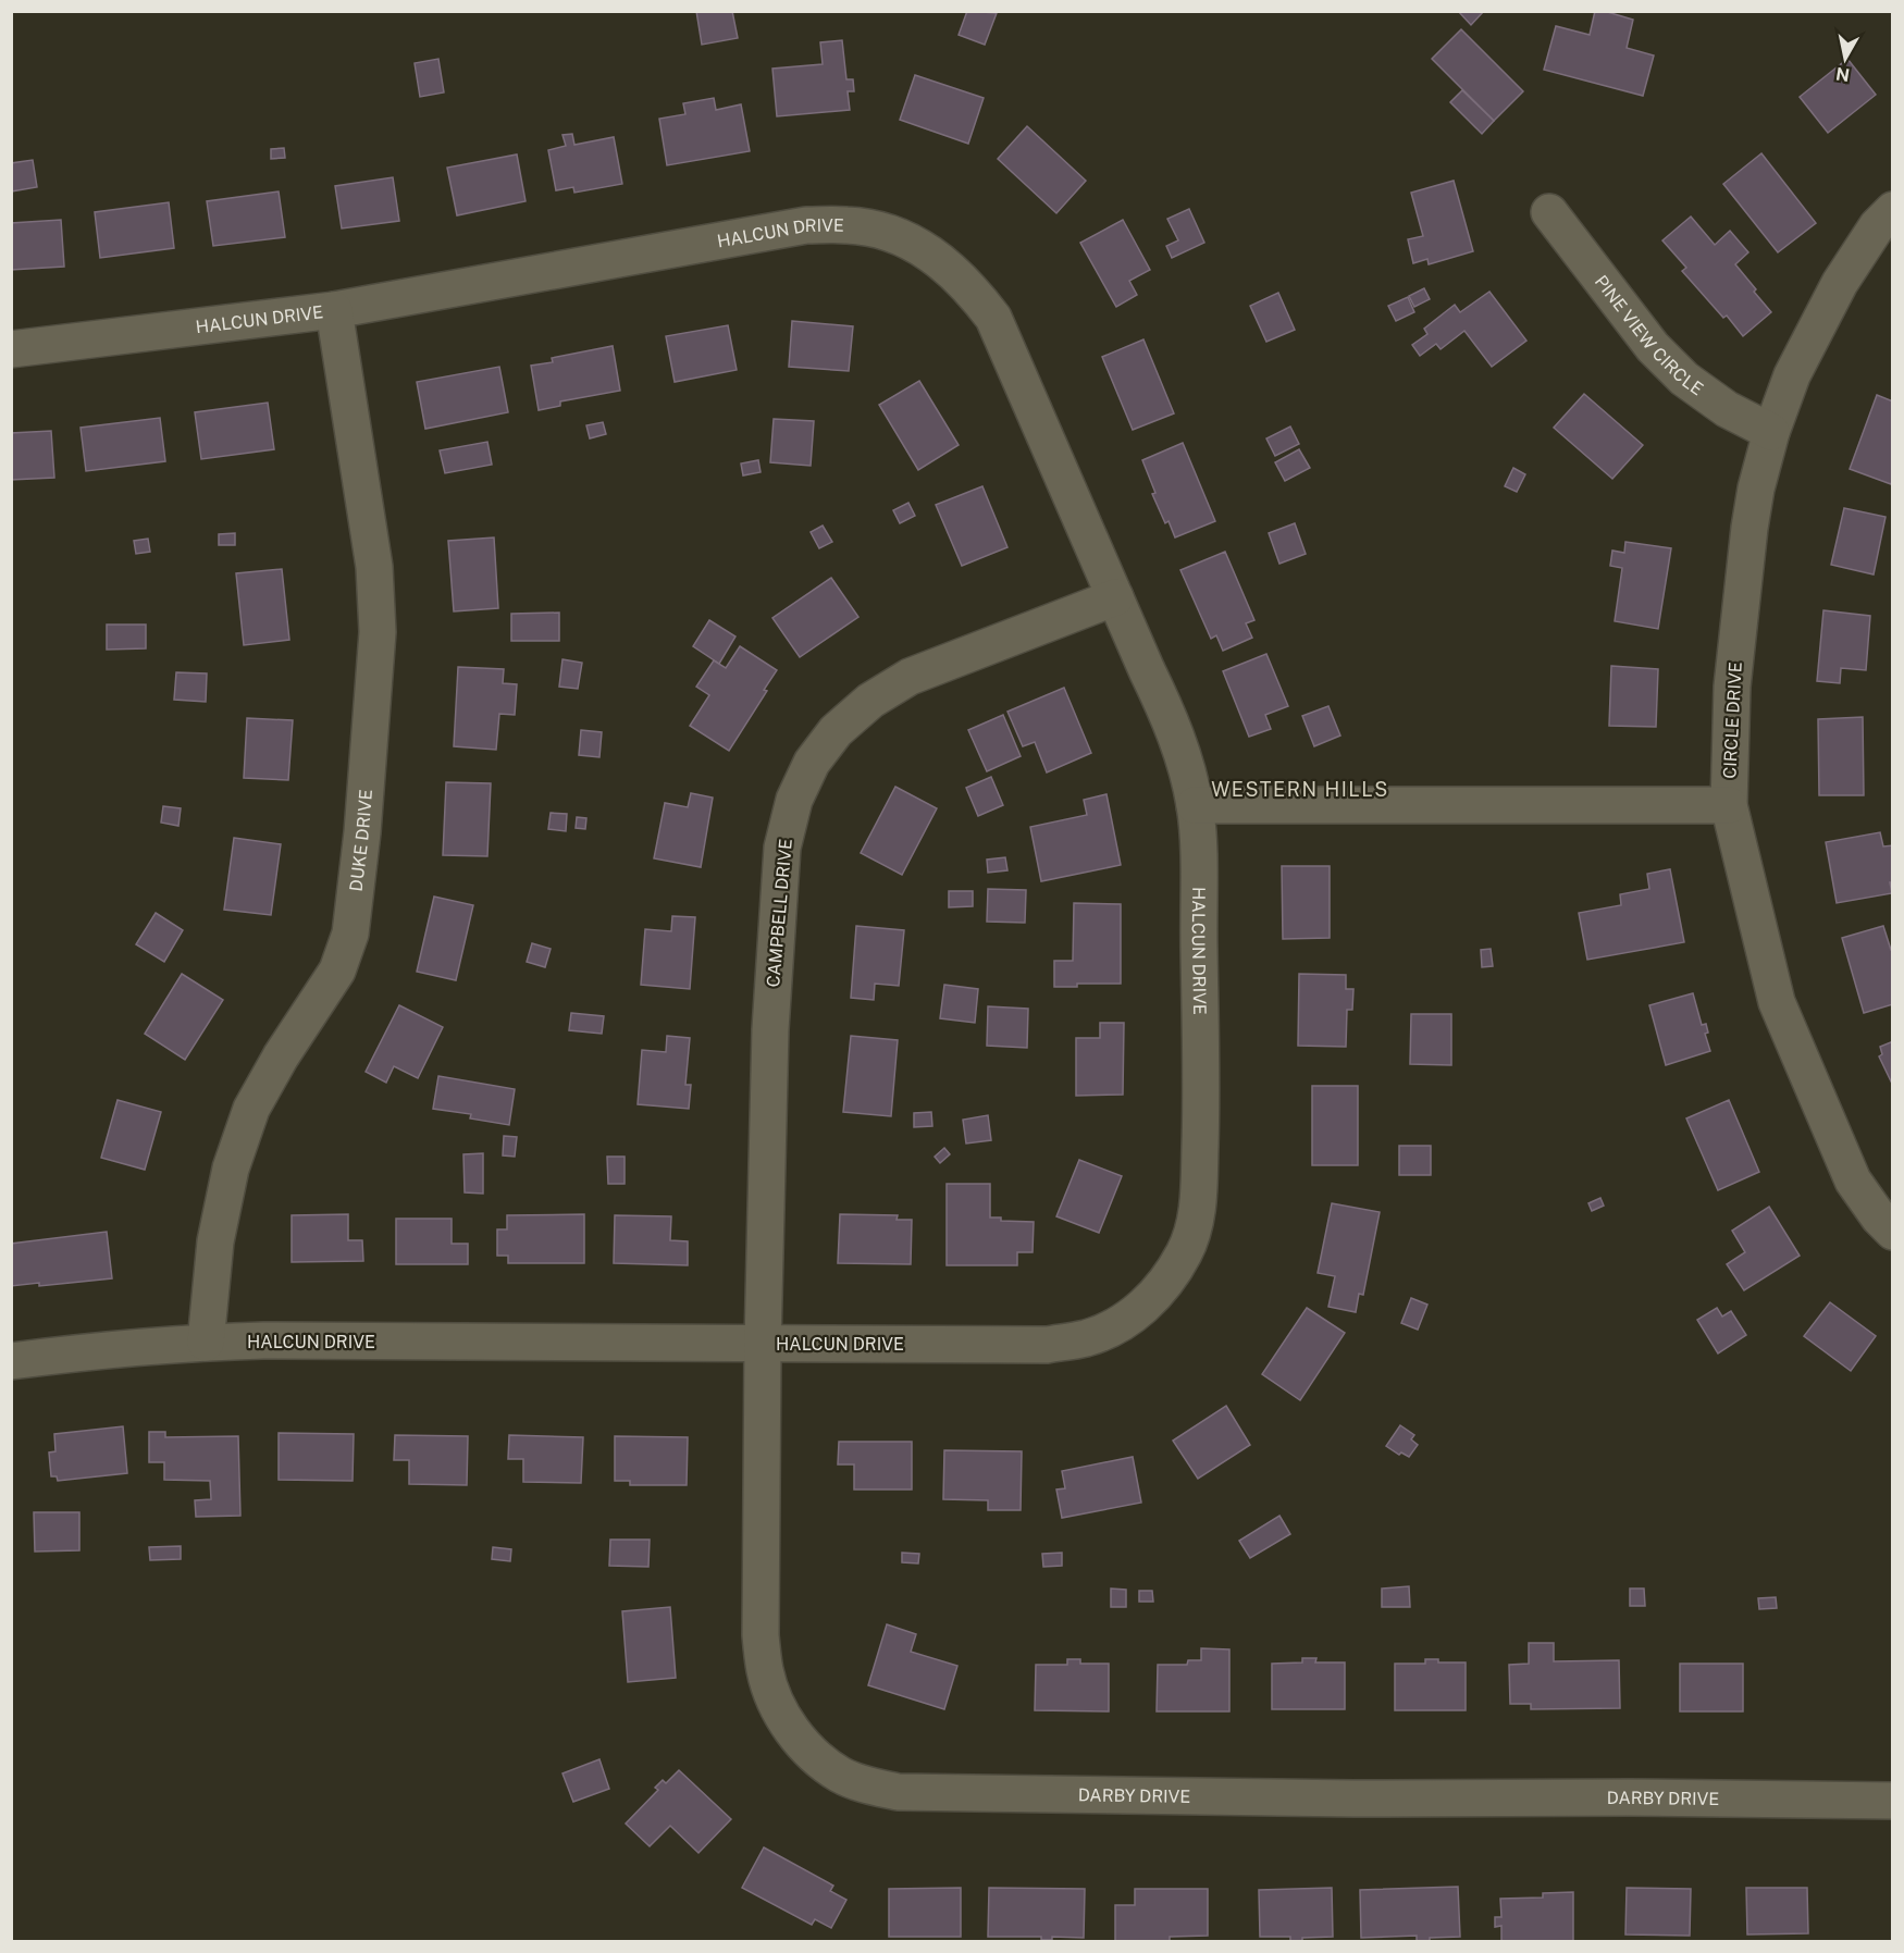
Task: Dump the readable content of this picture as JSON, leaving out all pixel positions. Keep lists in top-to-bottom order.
{
  "streets": {
    "street": [
      "HALCUN DRIVE",
      "PINE VIEW CIRCLE",
      "CIRCLE DRIVE",
      "DUKE DRIVE",
      "CAMPBELL DRIVE",
      "DARBY DRIVE"
    ]
  },
  "crossings": [
    ["HALCUN DRIVE", "DUKE DRIVE"],
    ["HALCUN DRIVE", "CAMPBELL DRIVE"],
    ["HALCUN DRIVE", "DARBY DRIVE"],
    ["PINE VIEW CIRCLE", "CIRCLE DRIVE"],
    ["CAMPBELL DRIVE", "DARBY DRIVE"]
  ],
  "districts": ["WESTERN HILLS"],
  "north": "bottom"
}
